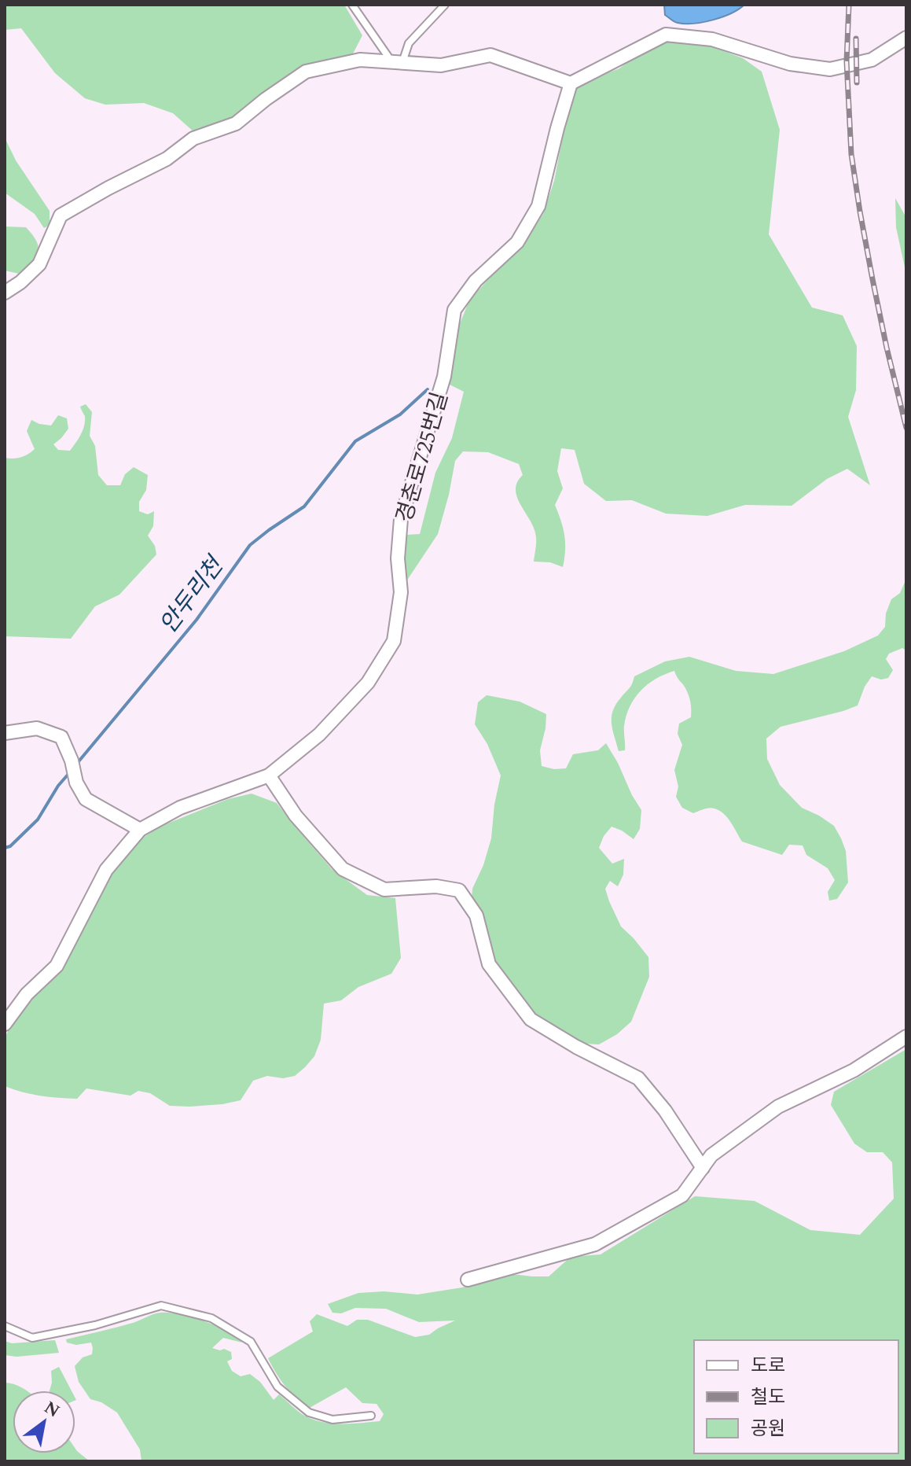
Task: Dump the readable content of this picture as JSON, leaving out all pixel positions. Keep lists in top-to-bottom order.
{
  "streets": {
    "street": ["경춘로725번길"]
  },
  "water": ["안두리천"],
  "legend": ["도로", "철도", "공원"],
  "north": "top right"
}
